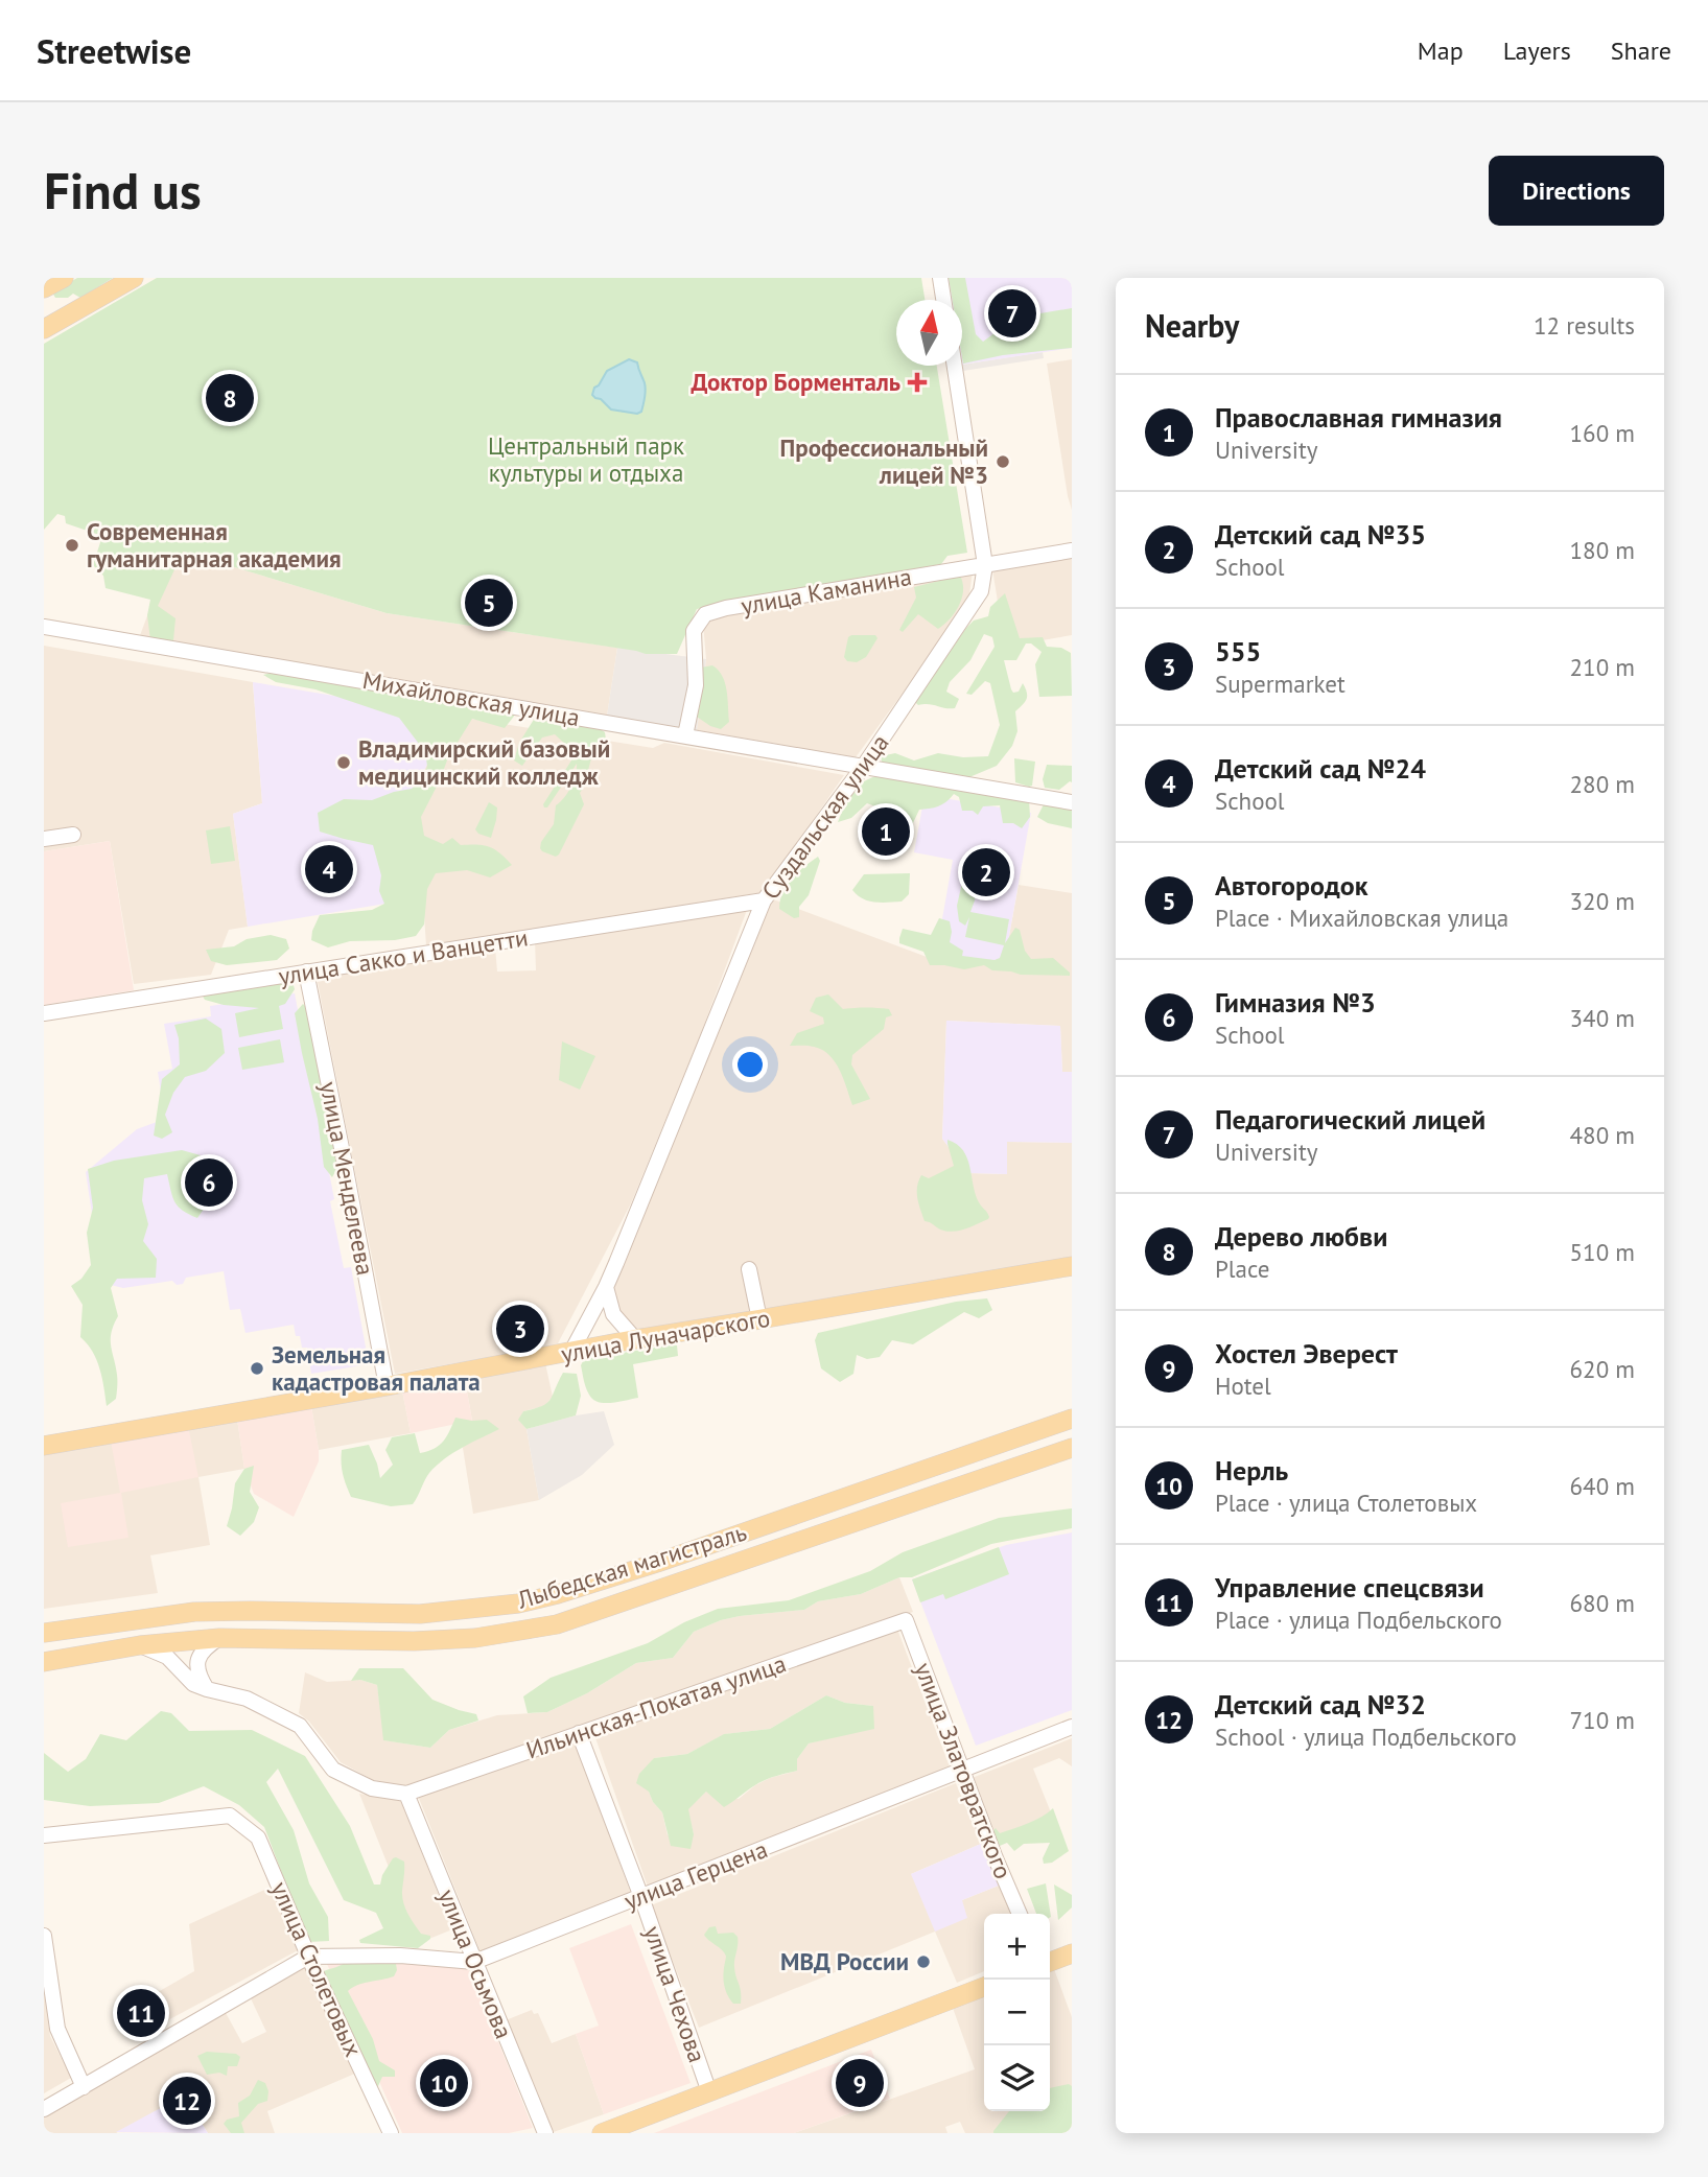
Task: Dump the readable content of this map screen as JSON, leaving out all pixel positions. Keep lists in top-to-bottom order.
{
  "streets": {
    "main road": ["улица Луначарского", "Лыбедская магистраль"],
    "street": [
      "улица Каманина",
      "Михайловская улица",
      "Суздальская улица",
      "улица Сакко и Ванцетти",
      "улица Менделеева",
      "Ильинская-Покатая улица",
      "улица Златовратского",
      "улица Герцена",
      "улица Осьмова",
      "улица Столетовых",
      "улица Чехова"
    ]
  },
  "crossings": [
    ["улица Каманина", "Михайловская улица"],
    ["улица Каманина", "Суздальская улица"],
    ["Михайловская улица", "Суздальская улица"],
    ["Суздальская улица", "улица Сакко и Ванцетти"],
    ["Суздальская улица", "улица Луначарского"],
    ["улица Сакко и Ванцетти", "улица Менделеева"],
    ["улица Менделеева", "улица Луначарского"],
    ["Ильинская-Покатая улица", "улица Златовратского"],
    ["Ильинская-Покатая улица", "улица Осьмова"],
    ["Ильинская-Покатая улица", "улица Чехова"],
    ["улица Златовратского", "улица Герцена"],
    ["улица Герцена", "улица Осьмова"],
    ["улица Герцена", "улица Столетовых"],
    ["улица Герцена", "улица Чехова"]
  ],
  "parks": ["Центральный парк культуры и отдыха"],
  "places": {
    "health": ["Доктор Борменталь"],
    "other": [
      "Профессиональный лицей №3",
      "Современная гуманитарная академия",
      "Владимирский базовый медицинский колледж",
      "Земельная кадастровая палата",
      "МВД России"
    ]
  },
  "north": "top",
  "page": {
    "header": "Streetwise",
    "nav": ["Map", "Layers", "Share"],
    "buttons": "Directions",
    "title": "Find us",
    "heading": ["Nearby", "12 results"],
    "pins": [
      "7",
      "8",
      "5",
      "1",
      "4",
      "2",
      "6",
      "3",
      "11",
      "9",
      "10",
      "12"
    ],
    "list": [
      {
        "mark": "1",
        "name": "Православная гимназия",
        "note": "University",
        "value": "160 m"
      },
      {
        "mark": "2",
        "name": "Детский сад №35",
        "note": "School",
        "value": "180 m"
      },
      {
        "mark": "3",
        "name": "555",
        "note": "Supermarket",
        "value": "210 m"
      },
      {
        "mark": "4",
        "name": "Детский сад №24",
        "note": "School",
        "value": "280 m"
      },
      {
        "mark": "5",
        "name": "Автогородок",
        "note": "Place · Михайловская улица",
        "value": "320 m"
      },
      {
        "mark": "6",
        "name": "Гимназия №3",
        "note": "School",
        "value": "340 m"
      },
      {
        "mark": "7",
        "name": "Педагогический лицей",
        "note": "University",
        "value": "480 m"
      },
      {
        "mark": "8",
        "name": "Дерево любви",
        "note": "Place",
        "value": "510 m"
      },
      {
        "mark": "9",
        "name": "Хостел Эверест",
        "note": "Hotel",
        "value": "620 m"
      },
      {
        "mark": "10",
        "name": "Нерль",
        "note": "Place · улица Столетовых",
        "value": "640 m"
      },
      {
        "mark": "11",
        "name": "Управление спецсвязи",
        "note": "Place · улица Подбельского",
        "value": "680 m"
      },
      {
        "mark": "12",
        "name": "Детский сад №32",
        "note": "School · улица Подбельского",
        "value": "710 m"
      }
    ],
    "map_buttons": ["+", "−"]
  }
}
